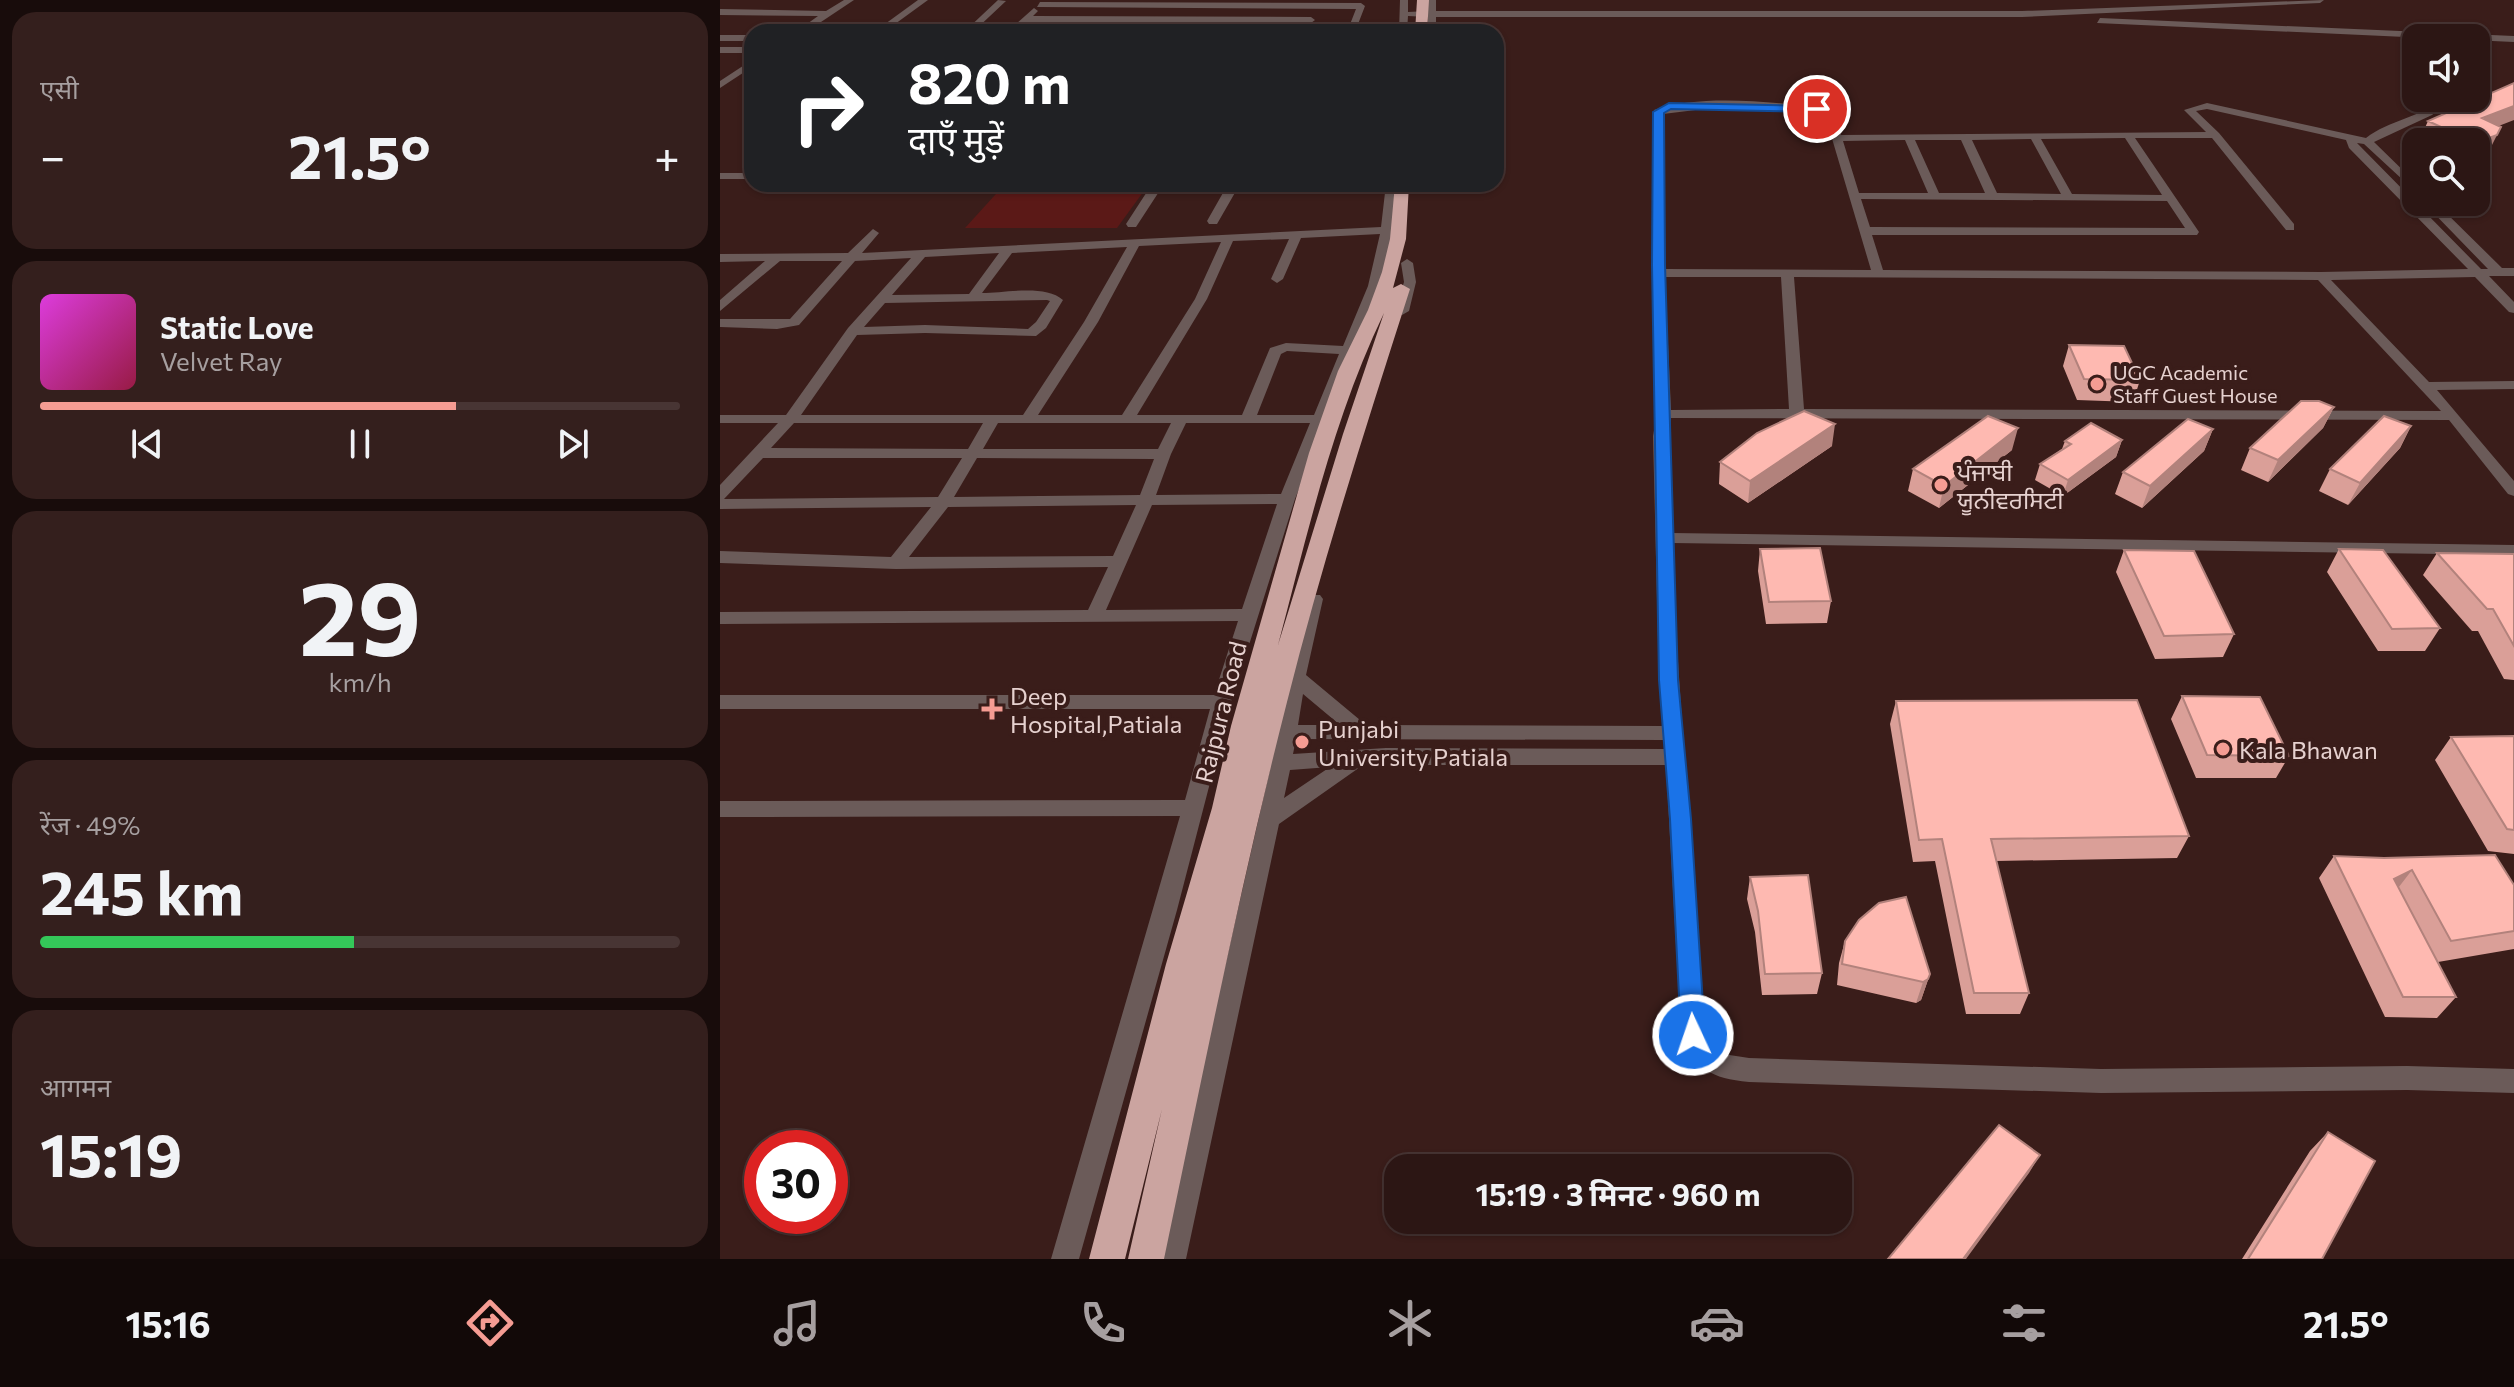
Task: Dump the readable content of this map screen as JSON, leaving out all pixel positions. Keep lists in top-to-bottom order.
{
  "streets": {
    "highway": ["Rajpura Road"]
  },
  "places": {
    "other": [
      "UGC Academic Staff Guest House",
      "ਪੰਜਾਬੀ ਯੂਨੀਵਰਸਿਟੀ",
      "Punjabi University Patiala",
      "Kala Bhawan"
    ],
    "health": ["Deep Hospital,Patiala"]
  },
  "page": {
    "tile": [
      "एसी",
      ["29", "km/h"],
      ["रेंज · 49%", "245 km"],
      ["आगमन", "15:19"]
    ],
    "turn": ["820 m", "दाएँ मुड़ें"],
    "heat": ["−", "21.5°", "+"],
    "song": ["Static Love", "Velvet Ray"],
    "limit": "30",
    "trip": "15:19 · 3 मिनट · 960 m",
    "tabs": ["15:16", "21.5°"]
  }
}
